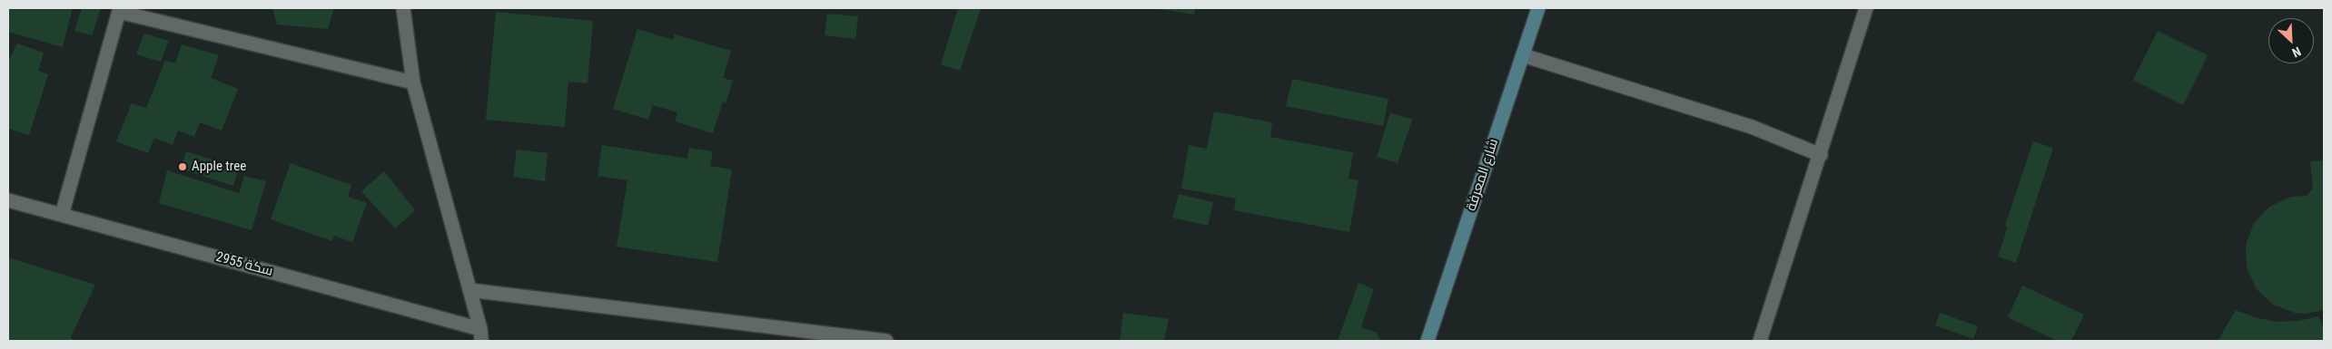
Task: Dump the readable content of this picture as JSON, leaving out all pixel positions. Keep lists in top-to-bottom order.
{
  "streets": {
    "street": ["شارع المعرفة", "سكة 2955"]
  },
  "places": ["Apple tree"],
  "north": "bottom right"
}
